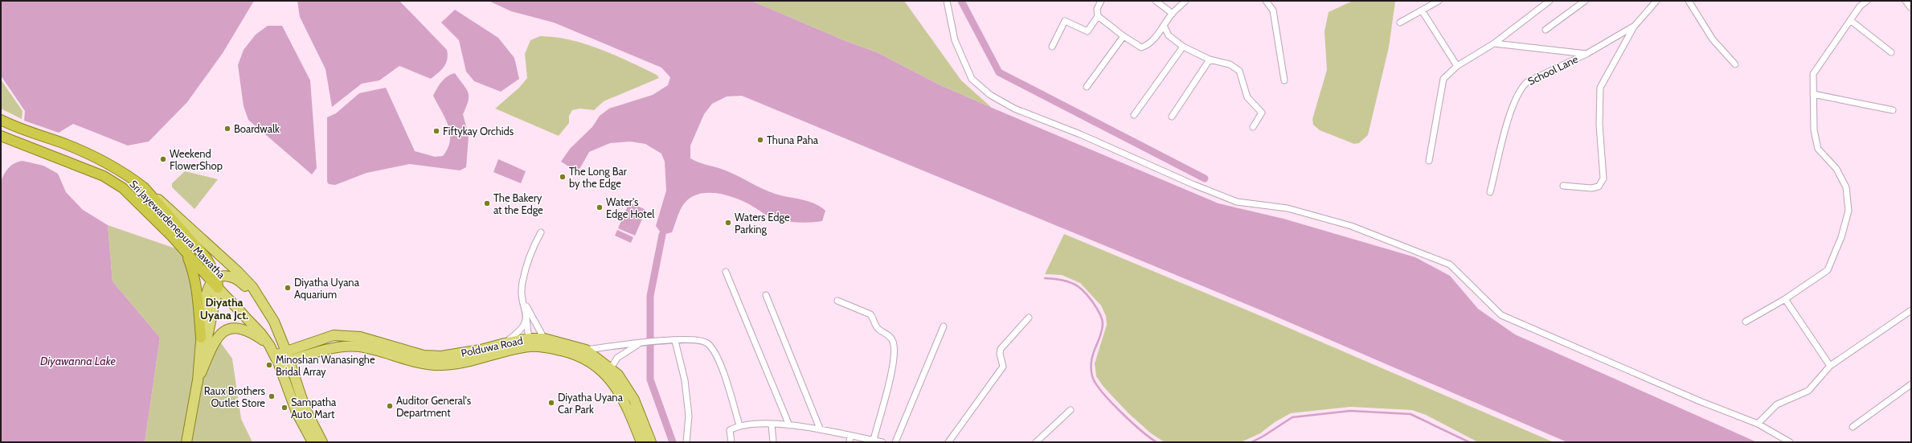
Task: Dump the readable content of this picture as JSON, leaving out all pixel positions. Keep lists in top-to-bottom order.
{
  "streets": {
    "highway": ["Sri Jayewardenepura Mawatha"],
    "main road": ["Polduwa Road"],
    "street": ["School Lane"]
  },
  "districts": ["Diyatha Uyana Jct."],
  "water": ["Diyawanna Lake"],
  "places": [
    "Boardwalk",
    "Fiftykay Orchids",
    "Thuna Paha",
    "Weekend FlowerShop",
    "The Long Bar by the Edge",
    "The Bakery at the Edge",
    "Water's Edge Hotel",
    "Waters Edge Parking",
    "Diyatha Uyana Aquarium",
    "Minoshan Wanasinghe Bridal Array",
    "Raux Brothers Outlet Store",
    "Diyatha Uyana Car Park",
    "Auditor General's Department",
    "Sampatha Auto Mart"
  ]
}
